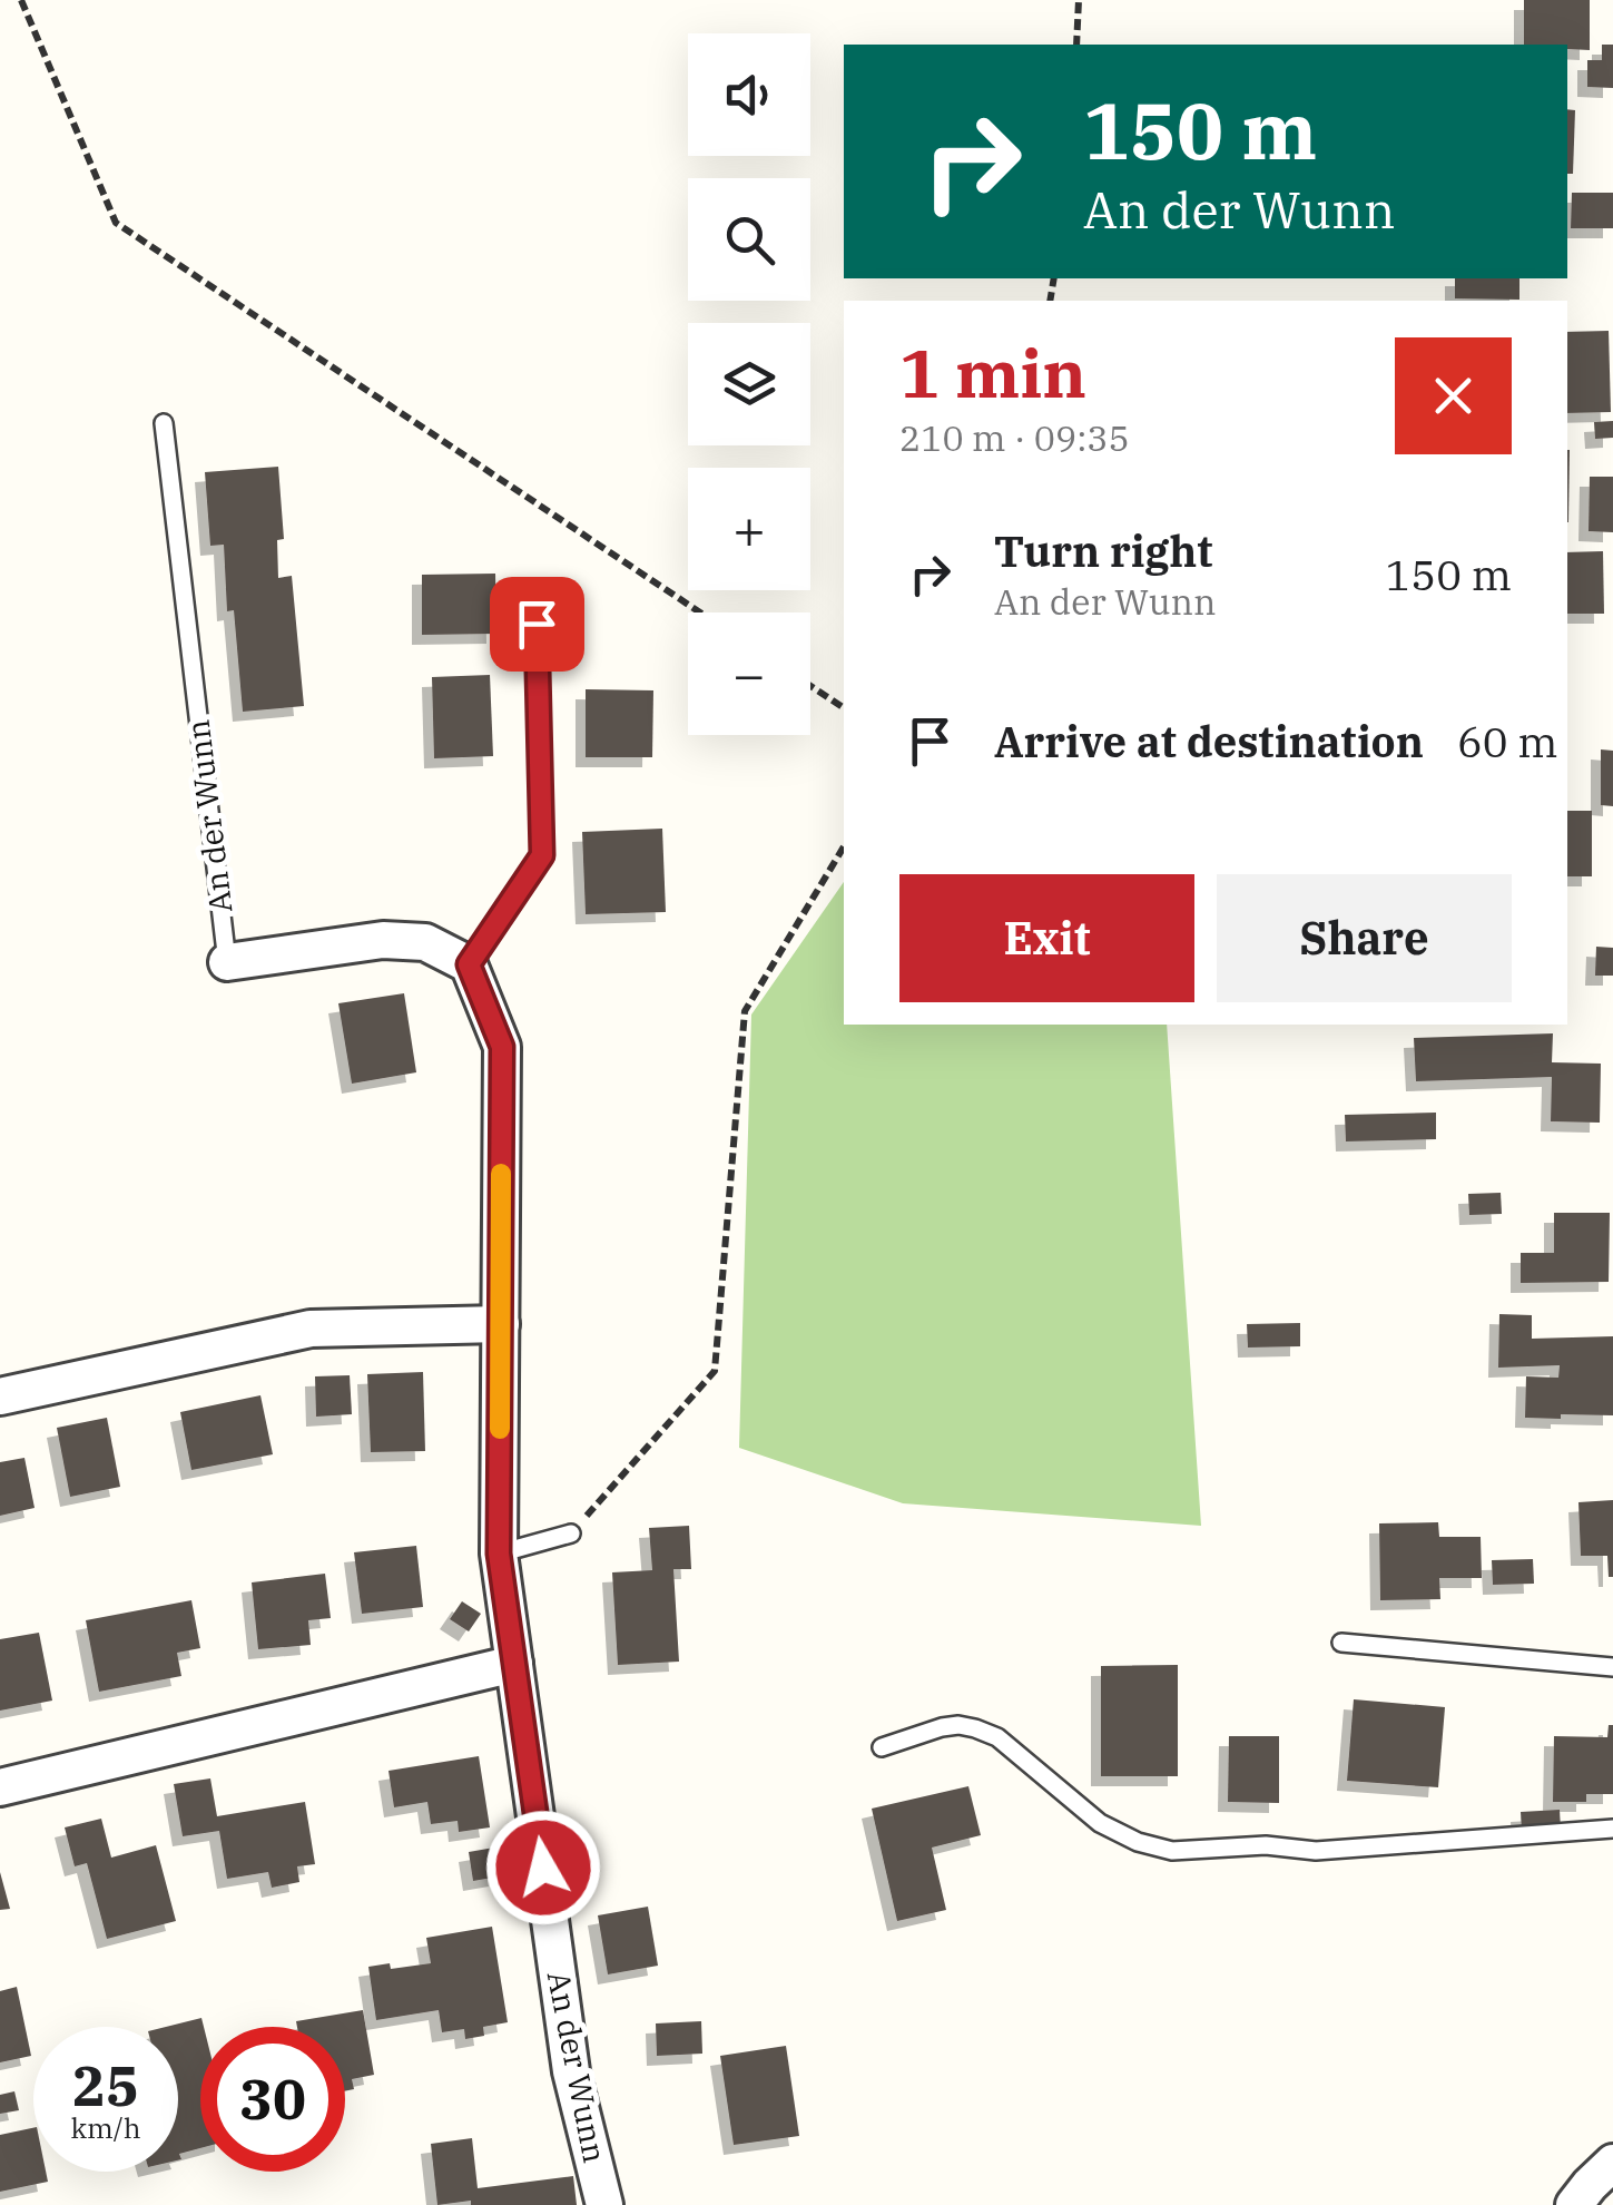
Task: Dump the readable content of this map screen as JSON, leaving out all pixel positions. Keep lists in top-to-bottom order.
{
  "streets": {
    "street": ["An der Wunn"]
  },
  "page": {
    "map_buttons": ["+", "−"],
    "turn": ["150 m", "An der Wunn"],
    "heading": ["1 min", "210 m · 09:35"],
    "list": [
      {
        "name": "Turn right",
        "note": "An der Wunn",
        "value": "150 m"
      },
      {
        "name": "Arrive at destination",
        "value": "60 m"
      }
    ],
    "buttons": ["Exit", "Share"],
    "speed": "25 km/h",
    "limit": "30"
  }
}
